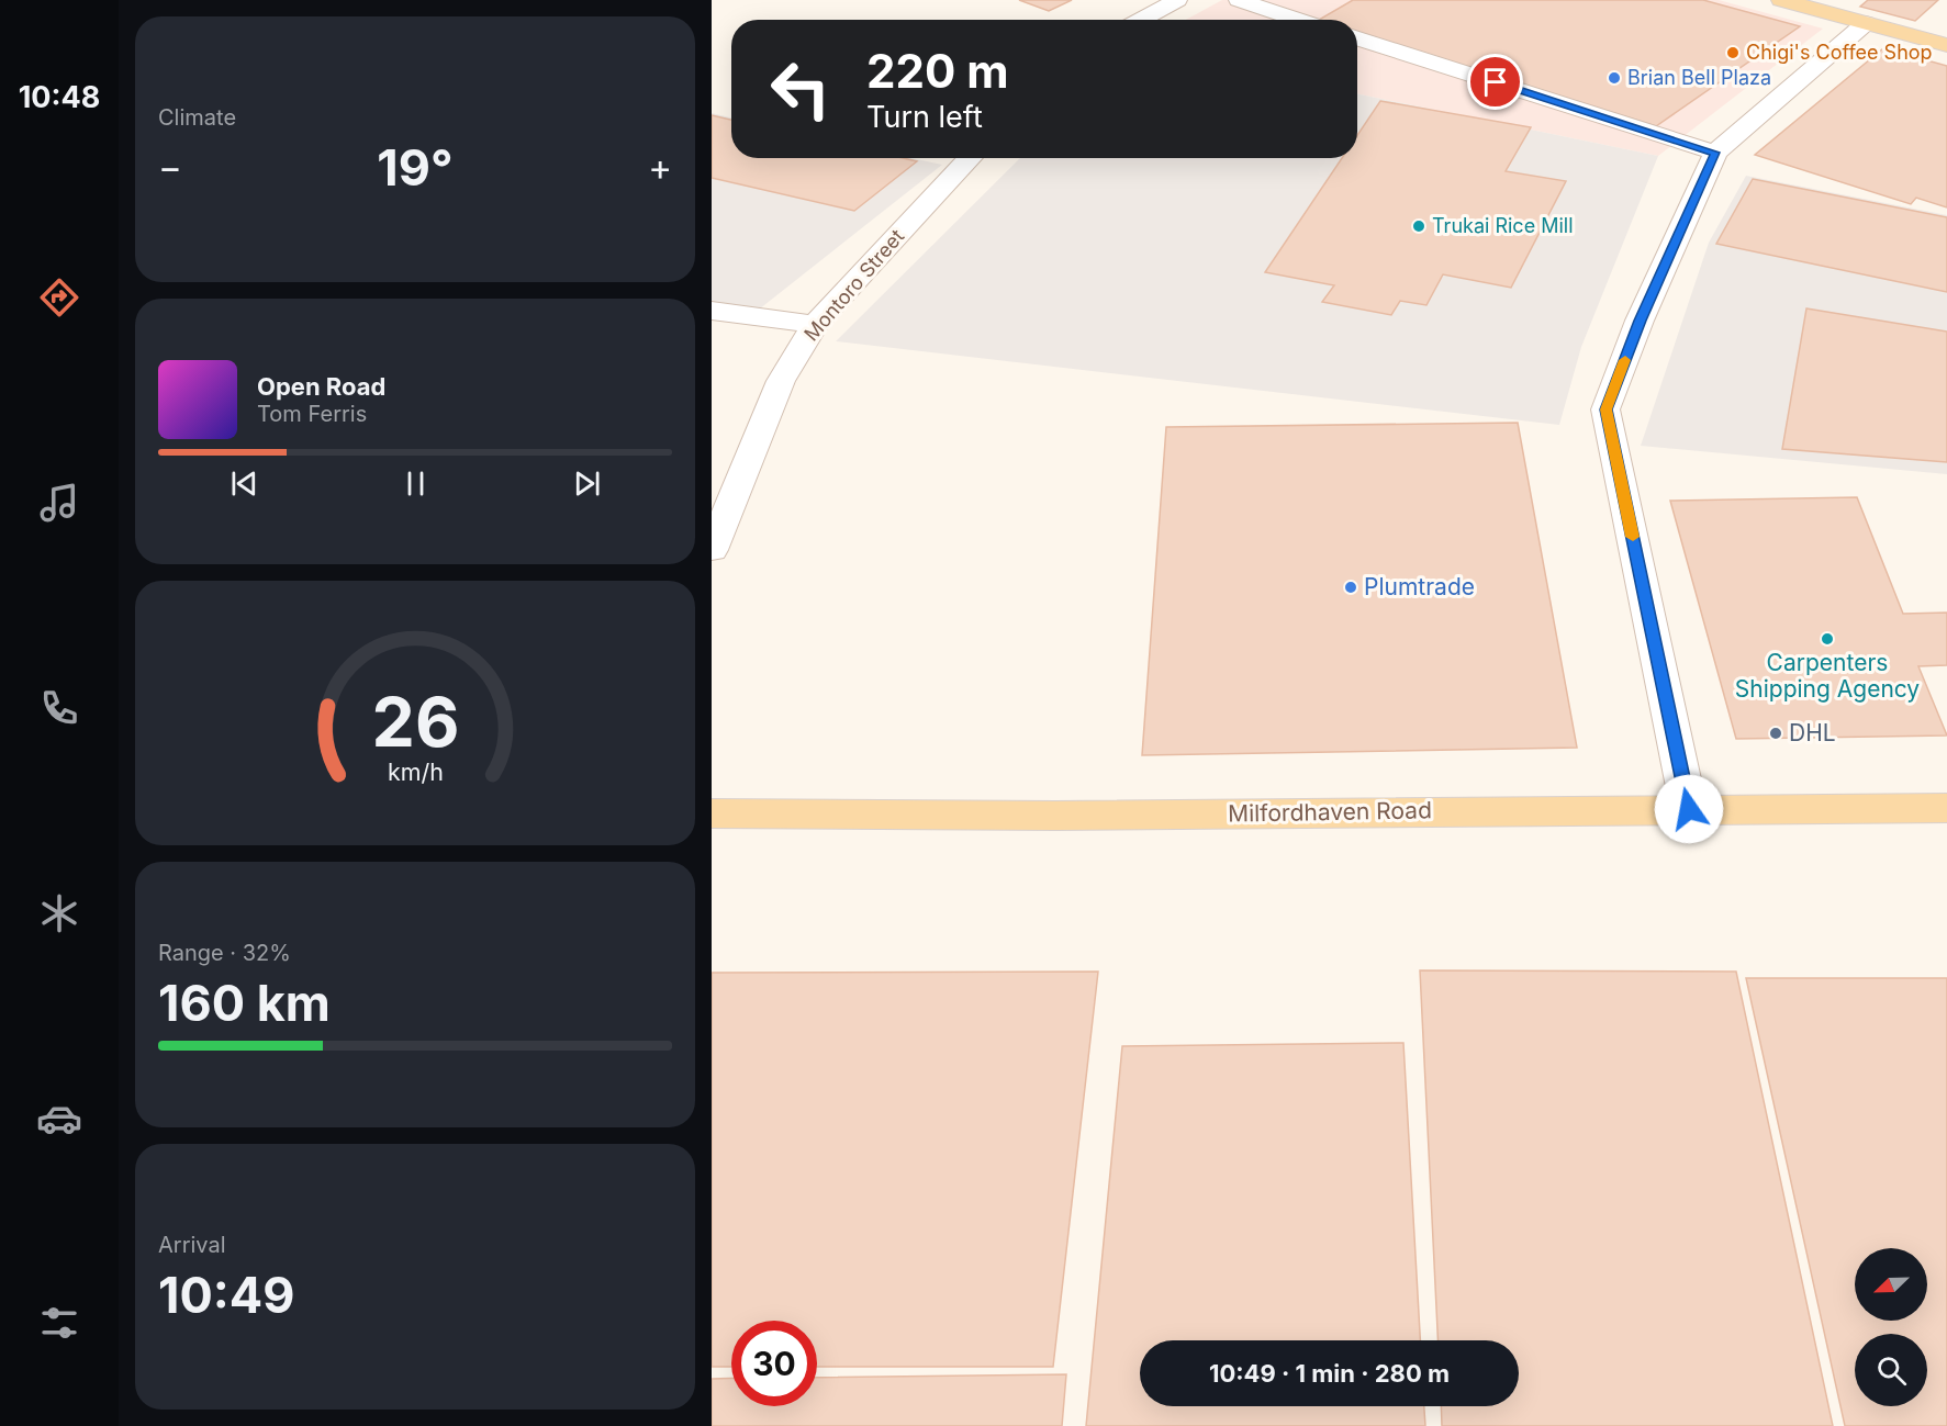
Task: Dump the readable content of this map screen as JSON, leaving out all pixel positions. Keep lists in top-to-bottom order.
{
  "streets": {
    "main road": ["Milfordhaven Road"],
    "street": ["Montoro Street"]
  },
  "places": [
    "Chigi's Coffee Shop",
    "Brian Bell Plaza",
    "Trukai Rice Mill",
    "Plumtrade",
    "Carpenters Shipping Agency",
    "DHL"
  ],
  "north": "bottom left",
  "page": {
    "tabs": "10:48",
    "tile": [
      "Climate",
      ["Range · 32%", "160 km"],
      ["Arrival", "10:49"]
    ],
    "turn": ["220 m", "Turn left"],
    "heat": ["−", "19°", "+"],
    "song": ["Open Road", "Tom Ferris"],
    "limit": "30",
    "trip": "10:49 · 1 min · 280 m",
    "gauge": ["26", "km/h"]
  }
}
